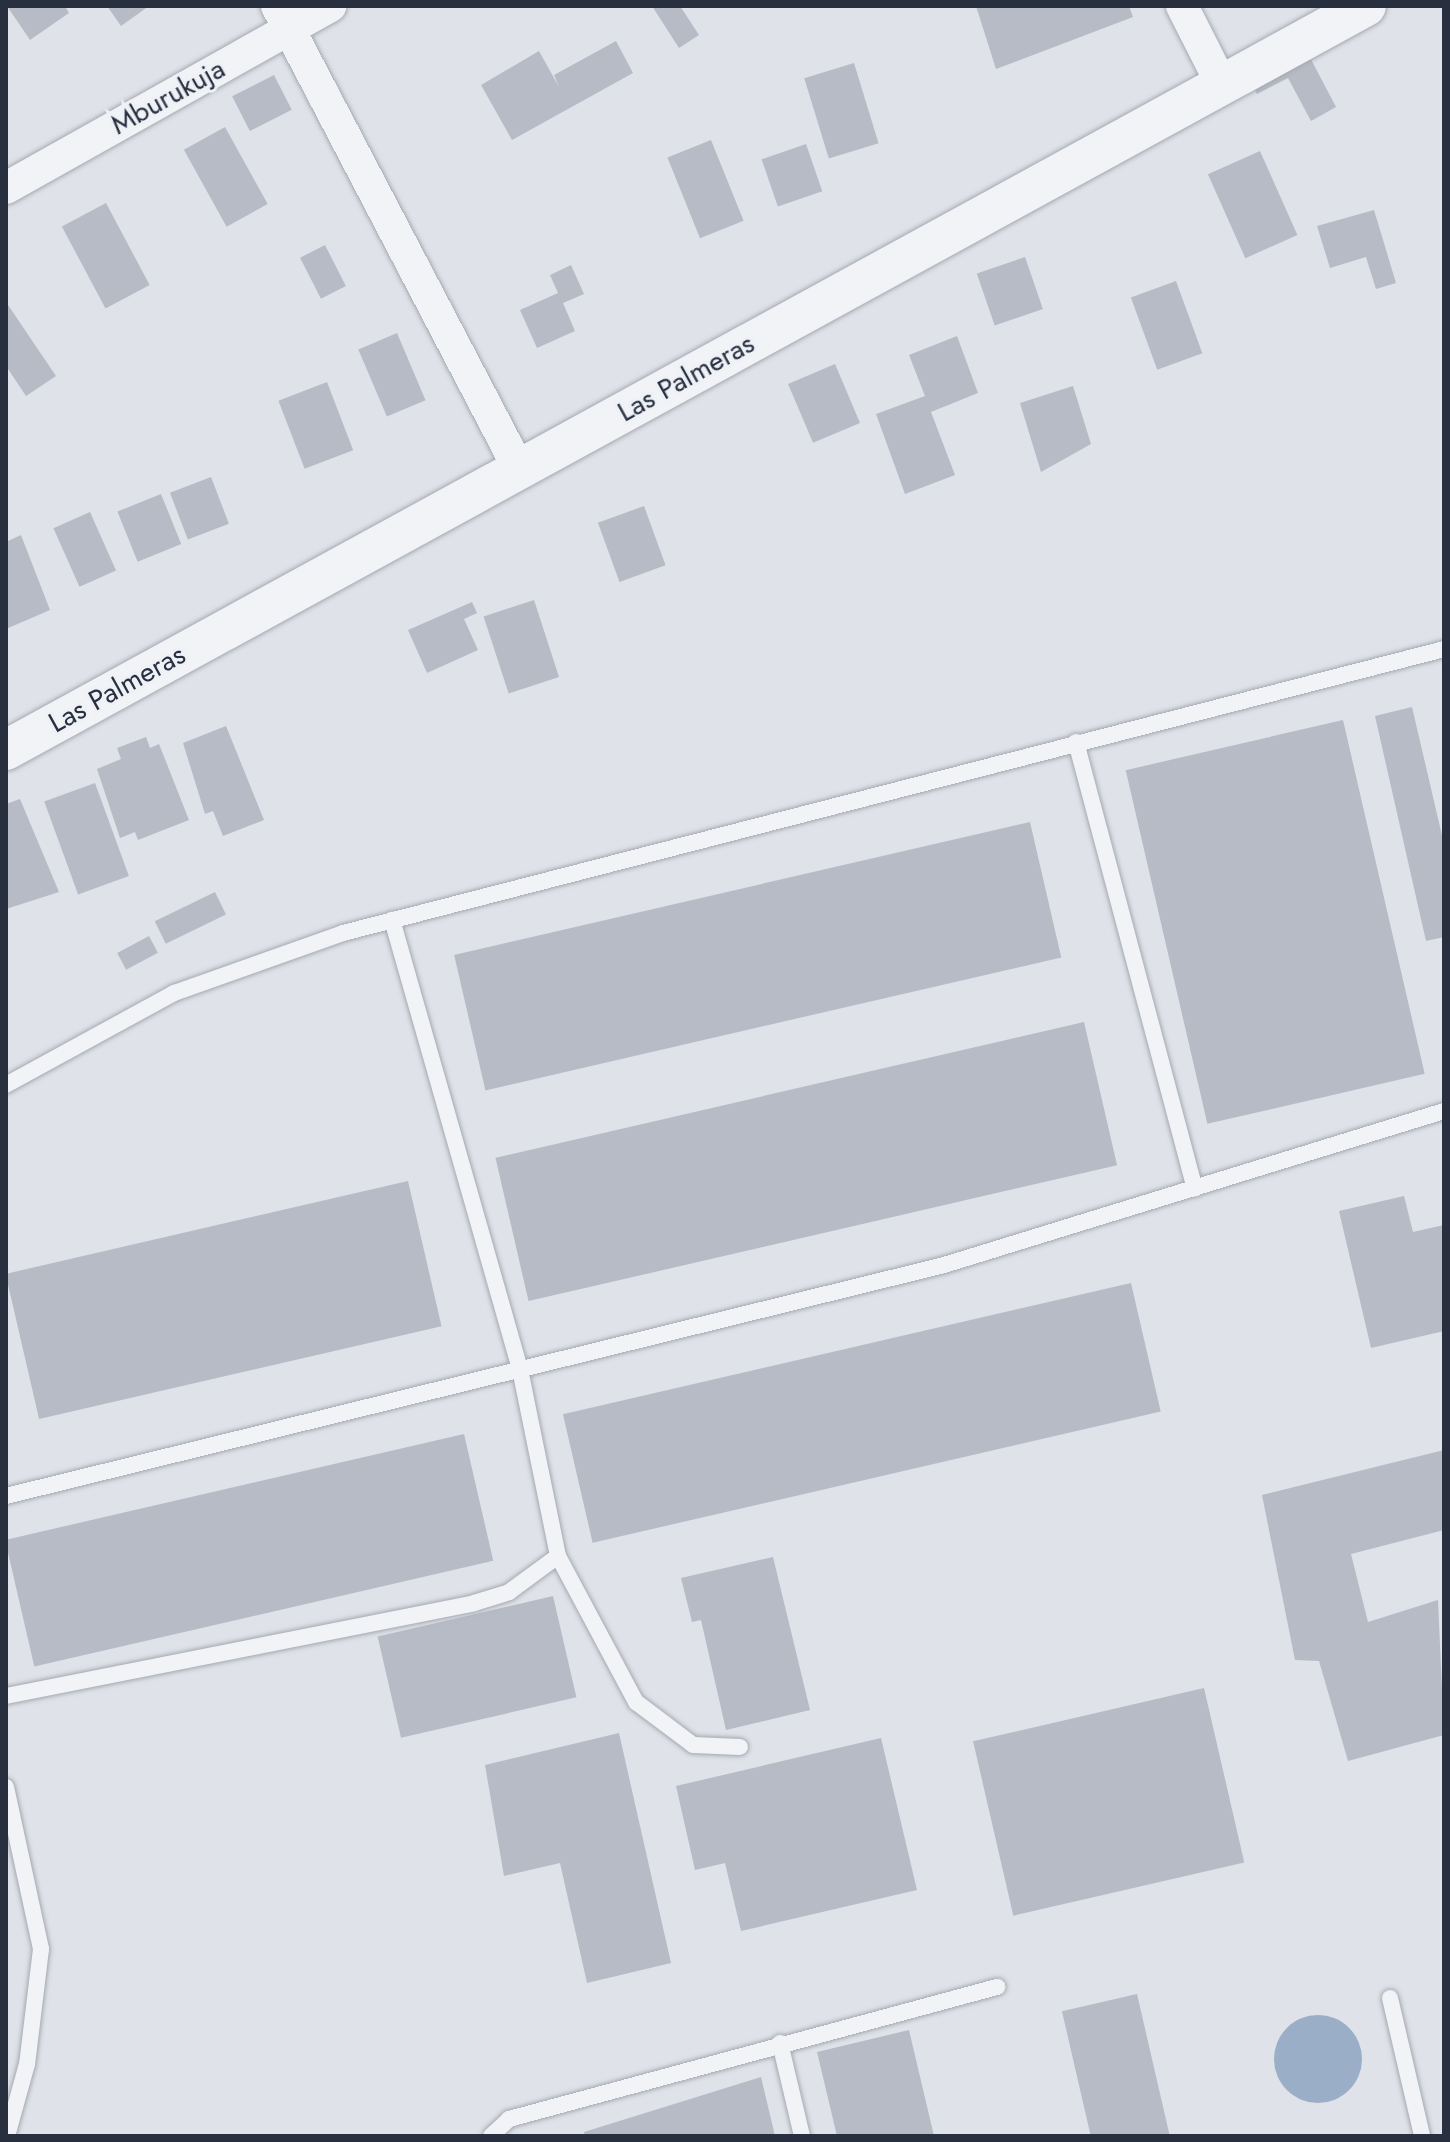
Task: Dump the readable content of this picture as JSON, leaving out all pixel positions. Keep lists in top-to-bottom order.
{
  "streets": {
    "street": ["Mburukuja", "Las Palmeras"]
  }
}
